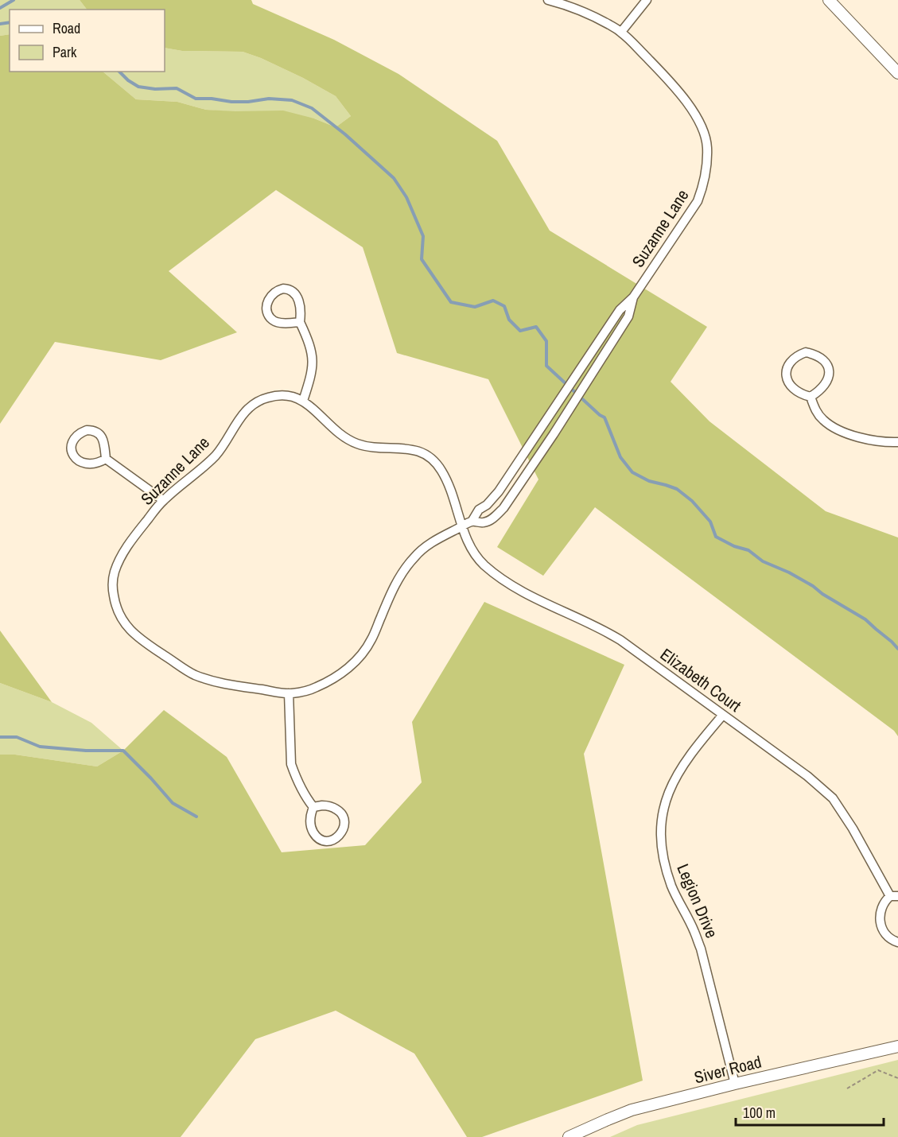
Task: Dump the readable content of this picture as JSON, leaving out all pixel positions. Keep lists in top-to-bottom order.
{
  "streets": {
    "street": [
      "Suzanne Lane",
      "Elizabeth Court",
      "Legion Drive",
      "Siver Road"
    ]
  },
  "crossings": [
    ["Suzanne Lane", "Elizabeth Court"],
    ["Elizabeth Court", "Legion Drive"],
    ["Legion Drive", "Siver Road"]
  ],
  "legend": ["Road", "Park"],
  "scale_bar": "100 m"
}
